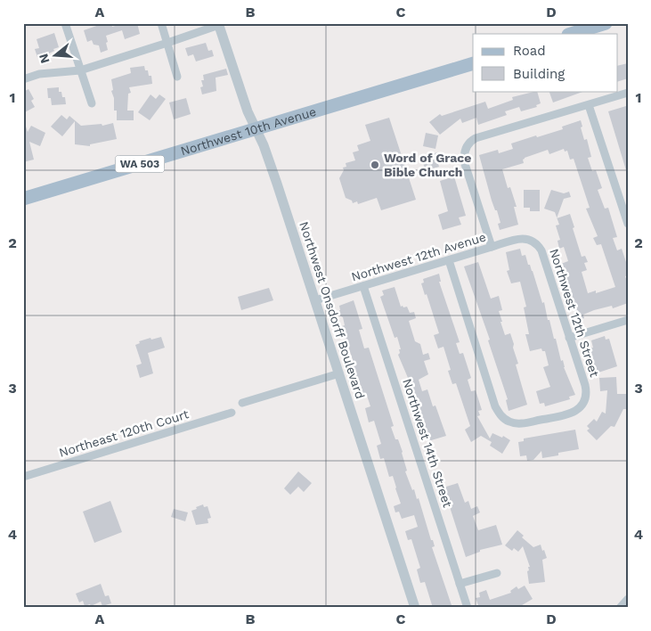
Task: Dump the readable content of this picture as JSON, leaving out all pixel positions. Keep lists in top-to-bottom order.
{
  "streets": {
    "main road": ["Northwest 10th Avenue", "WA 503"],
    "street": [
      "Northwest 12th Avenue",
      "Northwest Onsdorff Boulevard",
      "Northwest 12th Street",
      "Northeast 120th Court",
      "Northwest 14th Street"
    ]
  },
  "crossings": [
    ["Northwest 10th Avenue", "Northwest Onsdorff Boulevard"],
    ["Northwest 12th Avenue", "Northwest Onsdorff Boulevard"],
    ["Northwest 12th Avenue", "Northwest 12th Street"],
    ["Northwest 12th Avenue", "Northwest 14th Street"]
  ],
  "places": ["Word of Grace Bible Church"],
  "legend": ["Road", "Building"],
  "north": "left",
  "grid": {
    "columns": [
      "A",
      "B",
      "C",
      "D"
    ],
    "rows": [
      "1",
      "2",
      "3",
      "4"
    ]
  }
}
